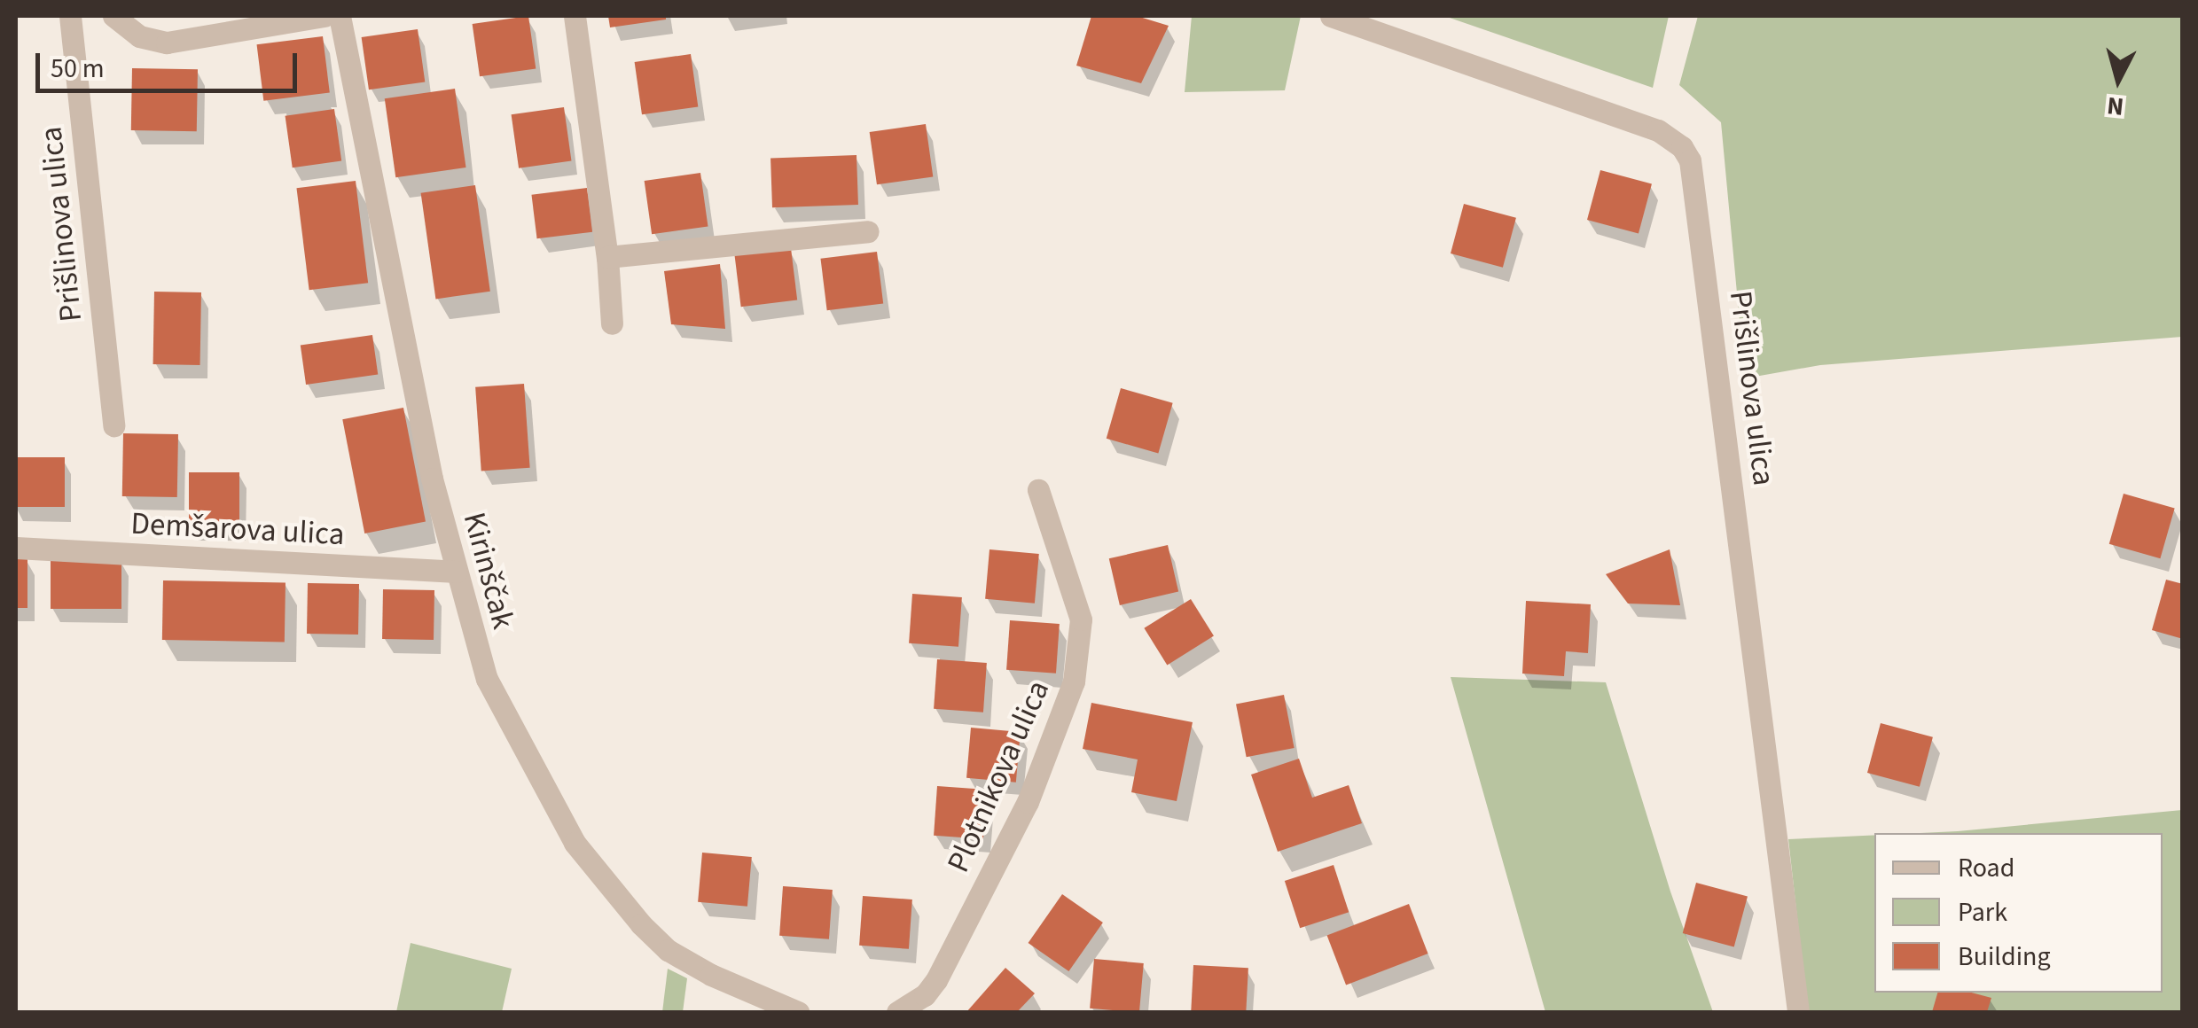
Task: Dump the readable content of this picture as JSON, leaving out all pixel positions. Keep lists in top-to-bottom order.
{
  "streets": {
    "street": [
      "Prišlinova ulica",
      "Demšarova ulica",
      "Kirinščak",
      "Plotnikova ulica"
    ]
  },
  "crossings": [
    ["Demšarova ulica", "Kirinščak"]
  ],
  "legend": ["Road", "Park", "Building"],
  "scale_bar": "50 m",
  "north": "bottom"
}
